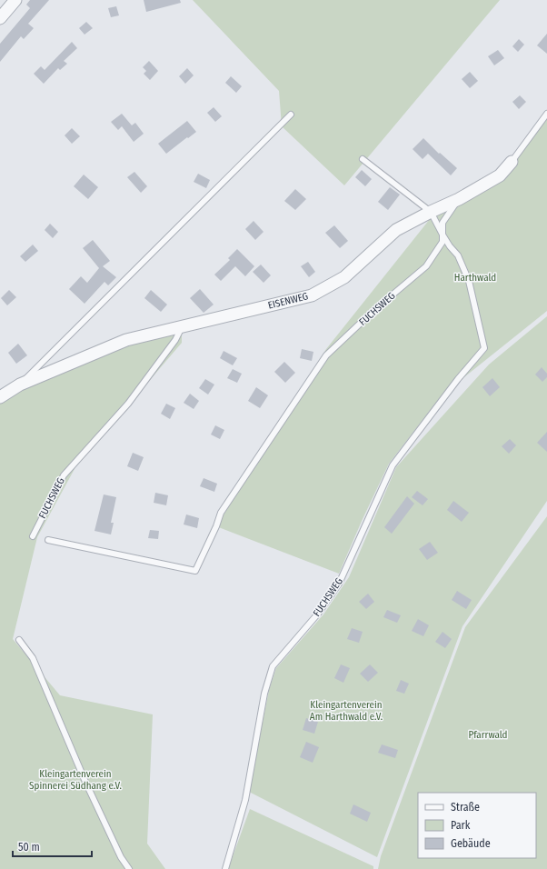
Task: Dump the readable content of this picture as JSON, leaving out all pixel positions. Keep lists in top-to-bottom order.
{
  "streets": {
    "street": ["EISENWEG"],
    "lane": ["FUCHSWEG"]
  },
  "crossings": [
    ["EISENWEG", "FUCHSWEG"]
  ],
  "parks": [
    "Harthwald",
    "Kleingartenverein Am Harthwald e.V.",
    "Pfarrwald",
    "Kleingartenverein Spinnerei Südhang e.V."
  ],
  "legend": ["Straße", "Park", "Gebäude"],
  "scale_bar": "50 m"
}
